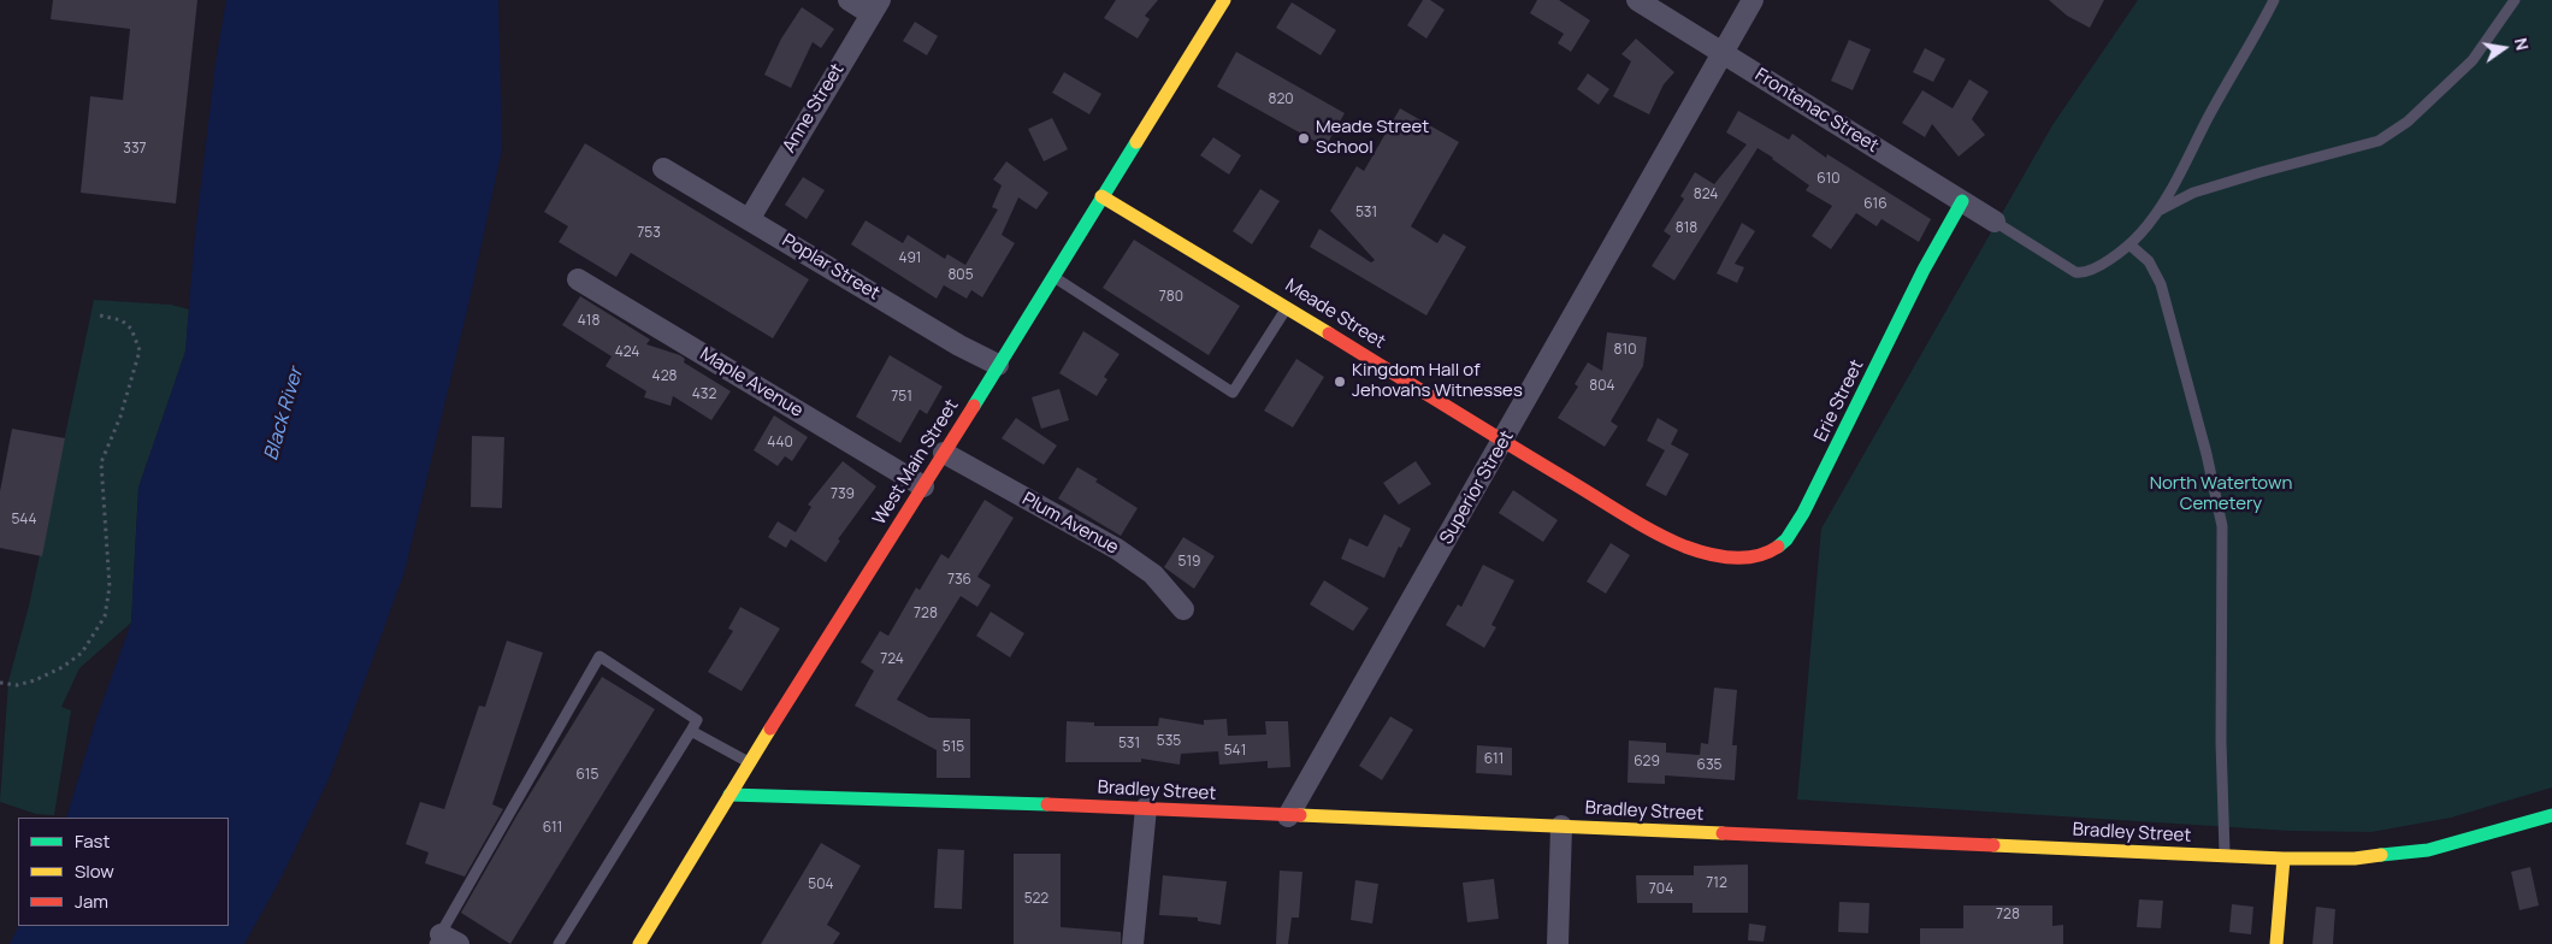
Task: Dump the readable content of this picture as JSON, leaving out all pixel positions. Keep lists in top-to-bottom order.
{
  "streets": {
    "main road": [
      "Meade Street",
      "Erie Street",
      "West Main Street",
      "Bradley Street"
    ],
    "street": [
      "Anne Street",
      "Frontenac Street",
      "Poplar Street",
      "Maple Avenue",
      "Superior Street",
      "Plum Avenue"
    ]
  },
  "crossings": [
    ["Anne Street", "Poplar Street"],
    ["Frontenac Street", "Erie Street"],
    ["Frontenac Street", "Superior Street"],
    ["Poplar Street", "West Main Street"],
    ["Meade Street", "Erie Street"],
    ["Meade Street", "West Main Street"],
    ["Meade Street", "Superior Street"],
    ["Maple Avenue", "West Main Street"],
    ["West Main Street", "Plum Avenue"],
    ["West Main Street", "Bradley Street"],
    ["Superior Street", "Bradley Street"]
  ],
  "water": ["Black River"],
  "parks": ["North Watertown Cemetery"],
  "places": ["Meade Street School", "Kingdom Hall of Jehovahs Witnesses"],
  "house_numbers": [
    "820",
    "337",
    "610",
    "824",
    "616",
    "531",
    "818",
    "753",
    "491",
    "805",
    "780",
    "418",
    "810",
    "424",
    "428",
    "804",
    "432",
    "751",
    "440",
    "739",
    "544",
    "519",
    "736",
    "728",
    "724",
    "535",
    "531",
    "515",
    "541",
    "611",
    "629",
    "635",
    "615",
    "611",
    "712",
    "504",
    "704",
    "522",
    "728"
  ],
  "legend": ["Fast", "Slow", "Jam"],
  "north": "right"
}
